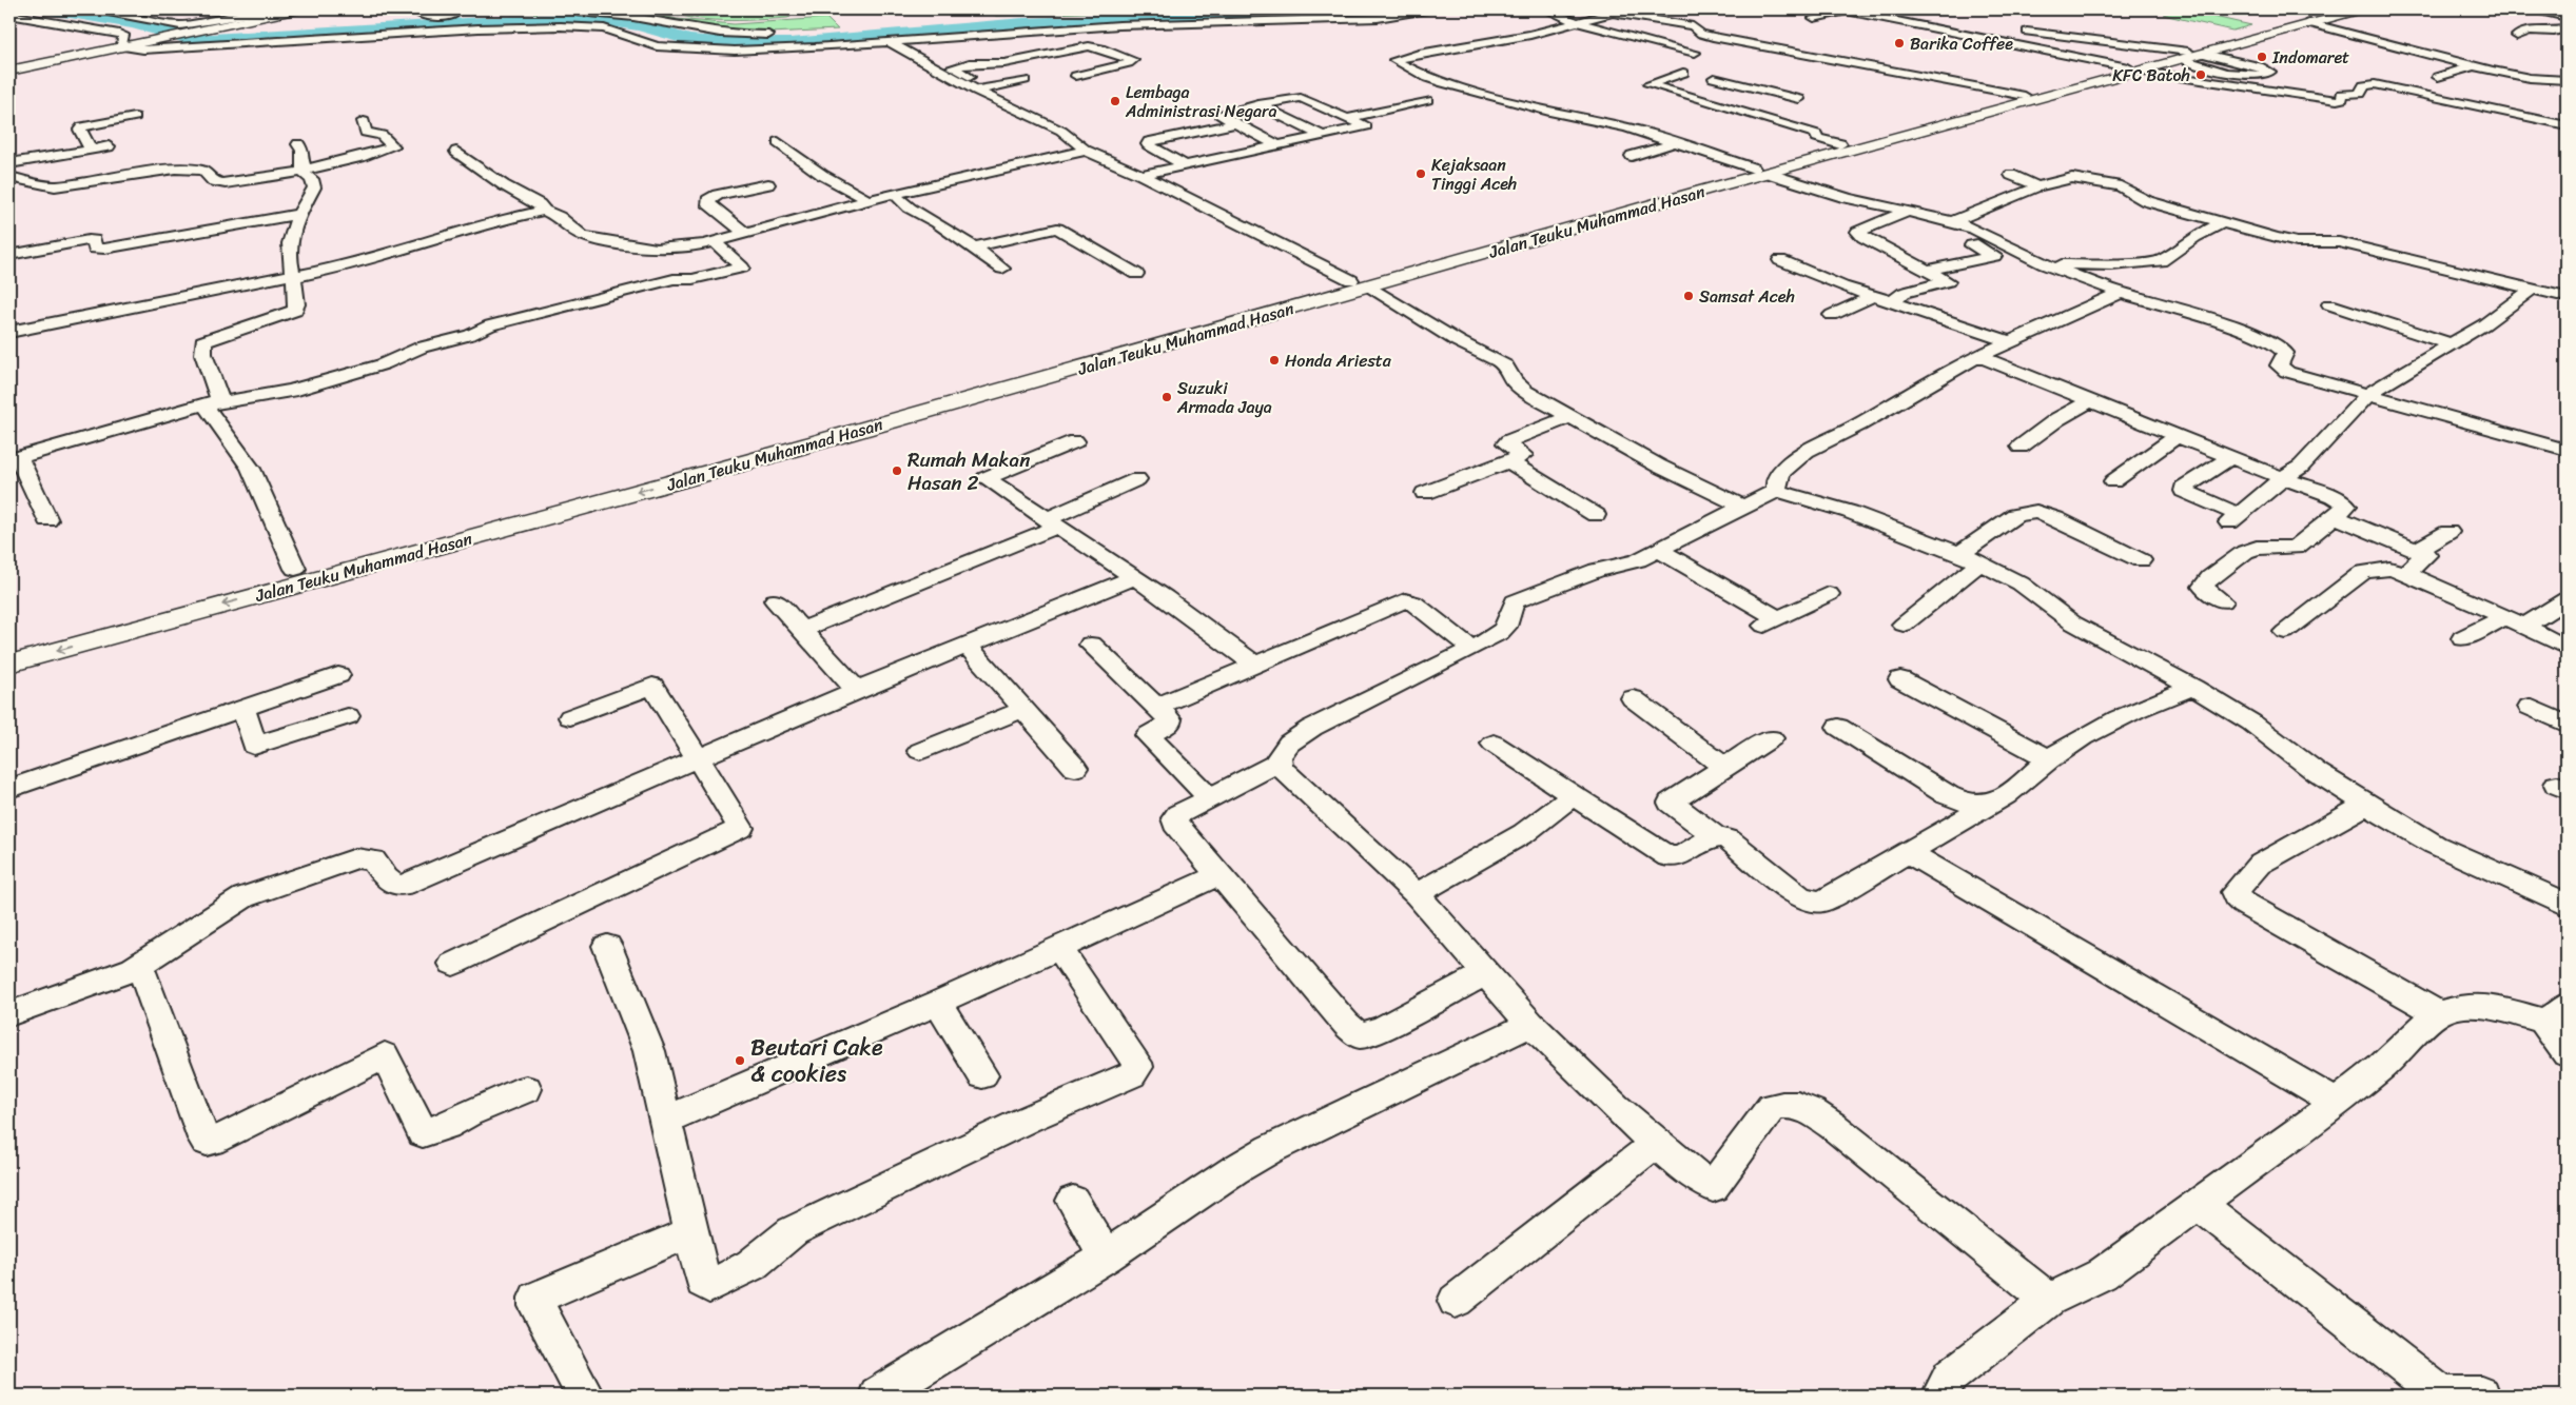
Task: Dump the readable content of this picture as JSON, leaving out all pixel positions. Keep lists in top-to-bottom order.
{
  "streets": {
    "main road": ["Jalan Teuku Muhammad Hasan"]
  },
  "places": [
    "Barika Coffee",
    "Indomaret",
    "KFC Batoh",
    "Lembaga Administrasi Negara",
    "Kejaksaan Tinggi Aceh",
    "Samsat Aceh",
    "Honda Ariesta",
    "Suzuki Armada Jaya",
    "Rumah Makan Hasan 2",
    "Beutari Cake & cookies"
  ]
}
